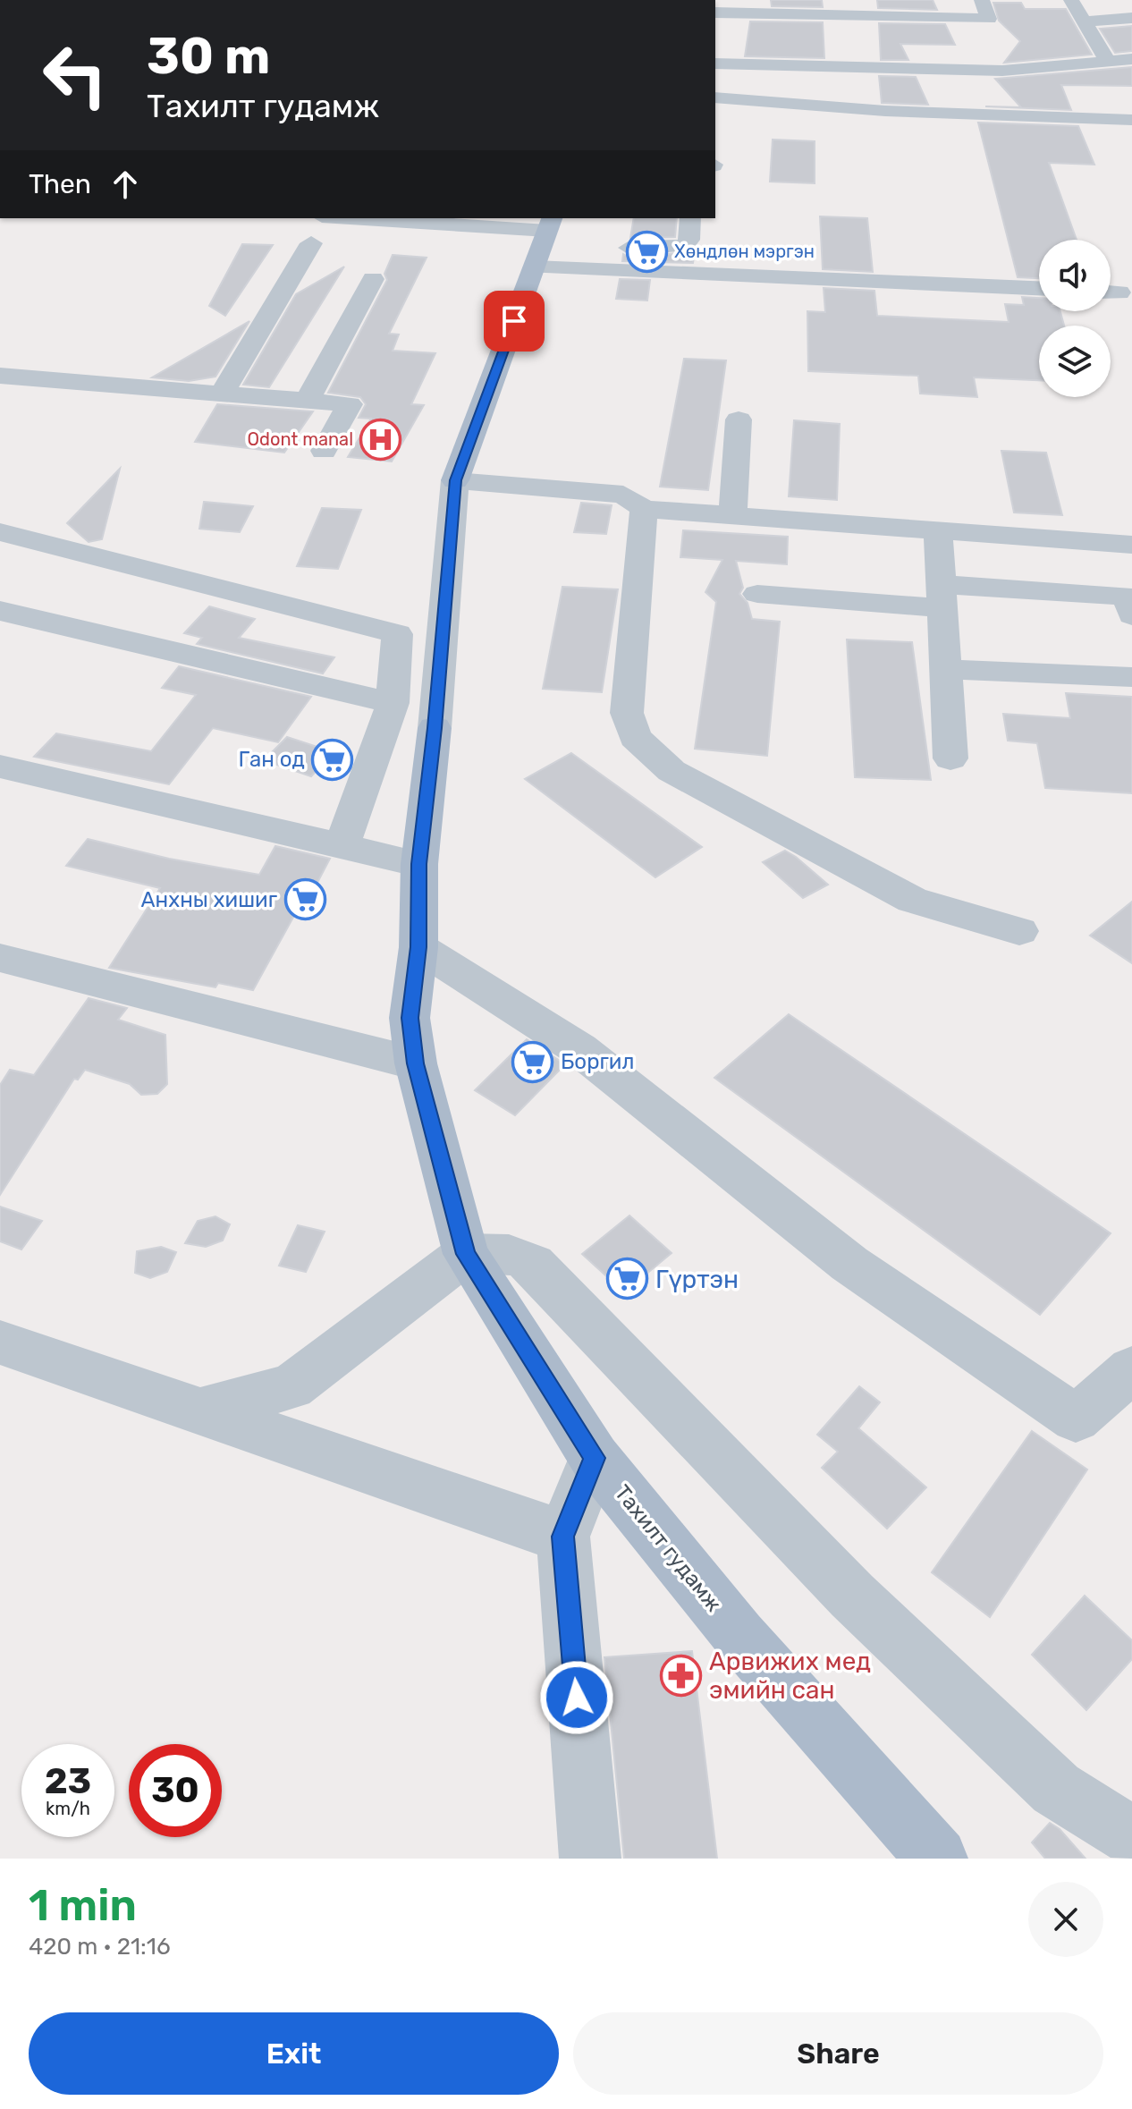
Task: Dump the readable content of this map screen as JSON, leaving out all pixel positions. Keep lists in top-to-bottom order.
{
  "streets": {
    "main road": ["Тахилт гудамж"]
  },
  "places": {
    "supermarket": [
      "Хөндлөн мэргэн",
      "Ган од",
      "Анхны хишиг",
      "Боргил",
      "Гүртэн"
    ],
    "hospital": ["Odont manal"],
    "pharmacy": ["Арвижих мед эмийн сан"]
  },
  "page": {
    "turn": ["30 m", "Тахилт гудамж"],
    "then": "Then",
    "speed": "23 km/h",
    "limit": "30",
    "heading": ["1 min", "420 m · 21:16"],
    "buttons": ["Exit", "Share"]
  }
}
